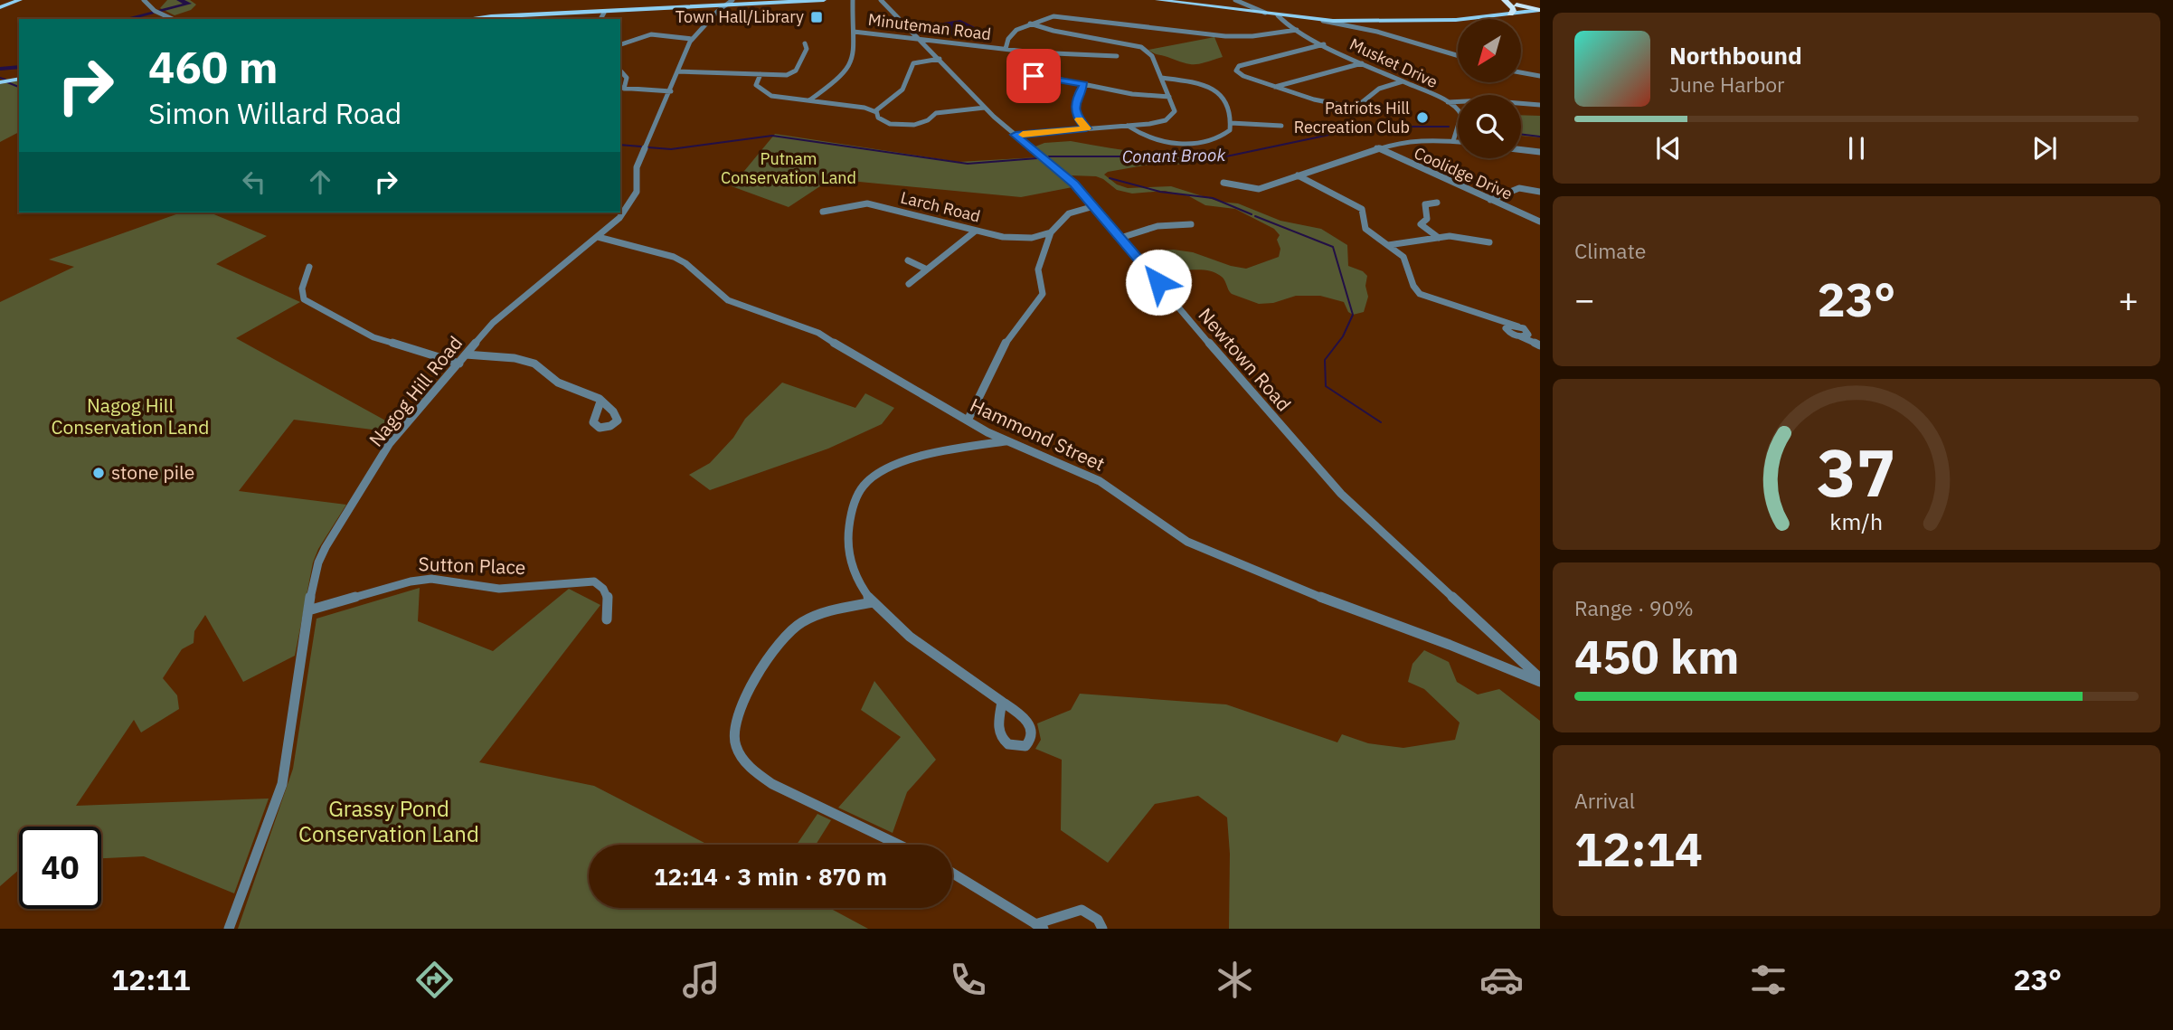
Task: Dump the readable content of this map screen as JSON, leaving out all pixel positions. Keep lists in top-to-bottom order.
{
  "streets": {
    "street": [
      "Minuteman Road",
      "Musket Drive",
      "Coolidge Drive",
      "Larch Road",
      "Newtown Road",
      "Nagog Hill Road",
      "Hammond Street",
      "Sutton Place"
    ]
  },
  "crossings": [
    ["Minuteman Road", "Newtown Road"],
    ["Newtown Road", "Hammond Street"],
    ["Nagog Hill Road", "Hammond Street"],
    ["Nagog Hill Road", "Sutton Place"]
  ],
  "water": ["Conant Brook"],
  "parks": ["Putnam Conservation Land", "Nagog Hill Conservation Land", "Grassy Pond Conservation Land"],
  "places": {
    "transit": ["Town Hall/Library"],
    "other": ["Patriots Hill Recreation Club", "stone pile"]
  },
  "north": "bottom left",
  "page": {
    "turn": ["460 m", "Simon Willard Road"],
    "song": ["Northbound", "June Harbor"],
    "tile": [
      "Climate",
      ["Range · 90%", "450 km"],
      ["Arrival", "12:14"]
    ],
    "heat": ["−", "23°", "+"],
    "limit": "40",
    "trip": "12:14 · 3 min · 870 m",
    "tabs": ["12:11", "23°"],
    "gauge": ["37", "km/h"]
  }
}
